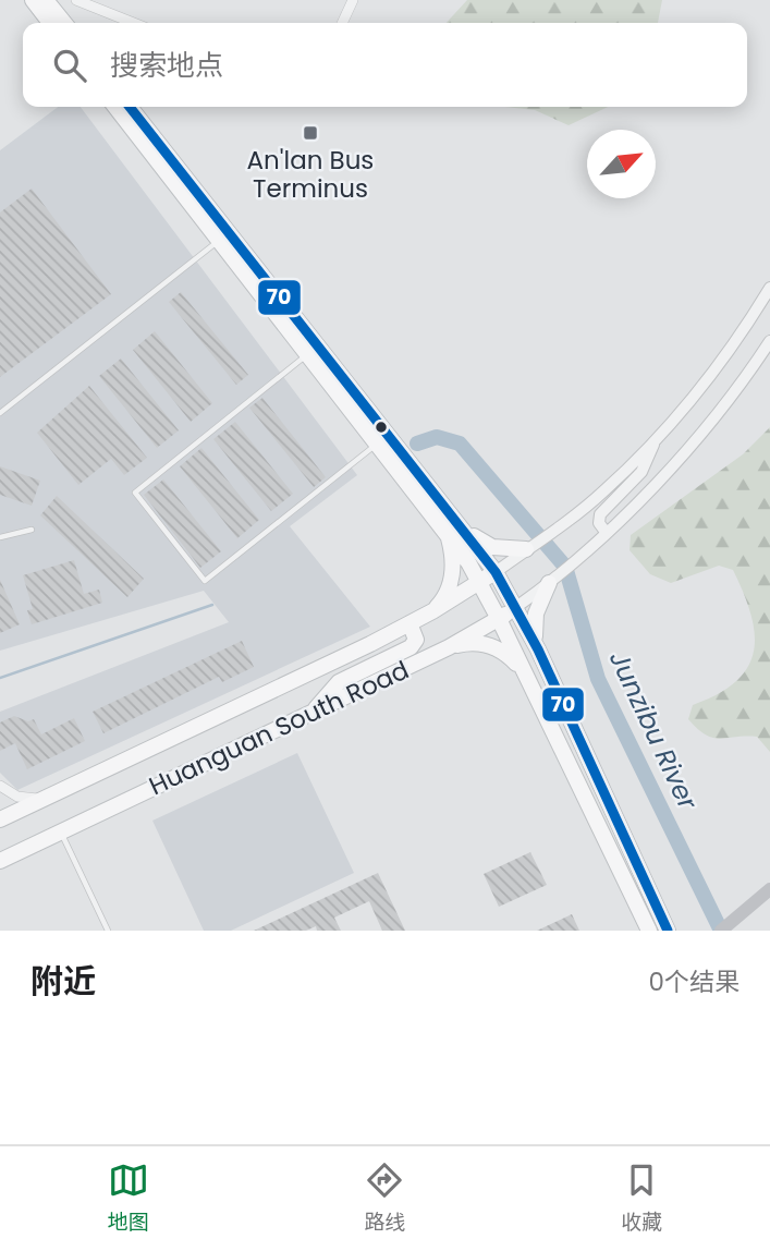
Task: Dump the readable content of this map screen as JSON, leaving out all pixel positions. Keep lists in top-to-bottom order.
{
  "streets": {
    "main road": ["Huanguan South Road"]
  },
  "water": ["Junzibu River"],
  "places": {
    "transit": ["An'lan Bus Terminus"]
  },
  "lines": ["transit line 70"],
  "north": "top right",
  "page": {
    "search": "搜索地点",
    "heading": ["附近", "0个结果"],
    "nav": ["地图", "路线", "收藏"]
  }
}
